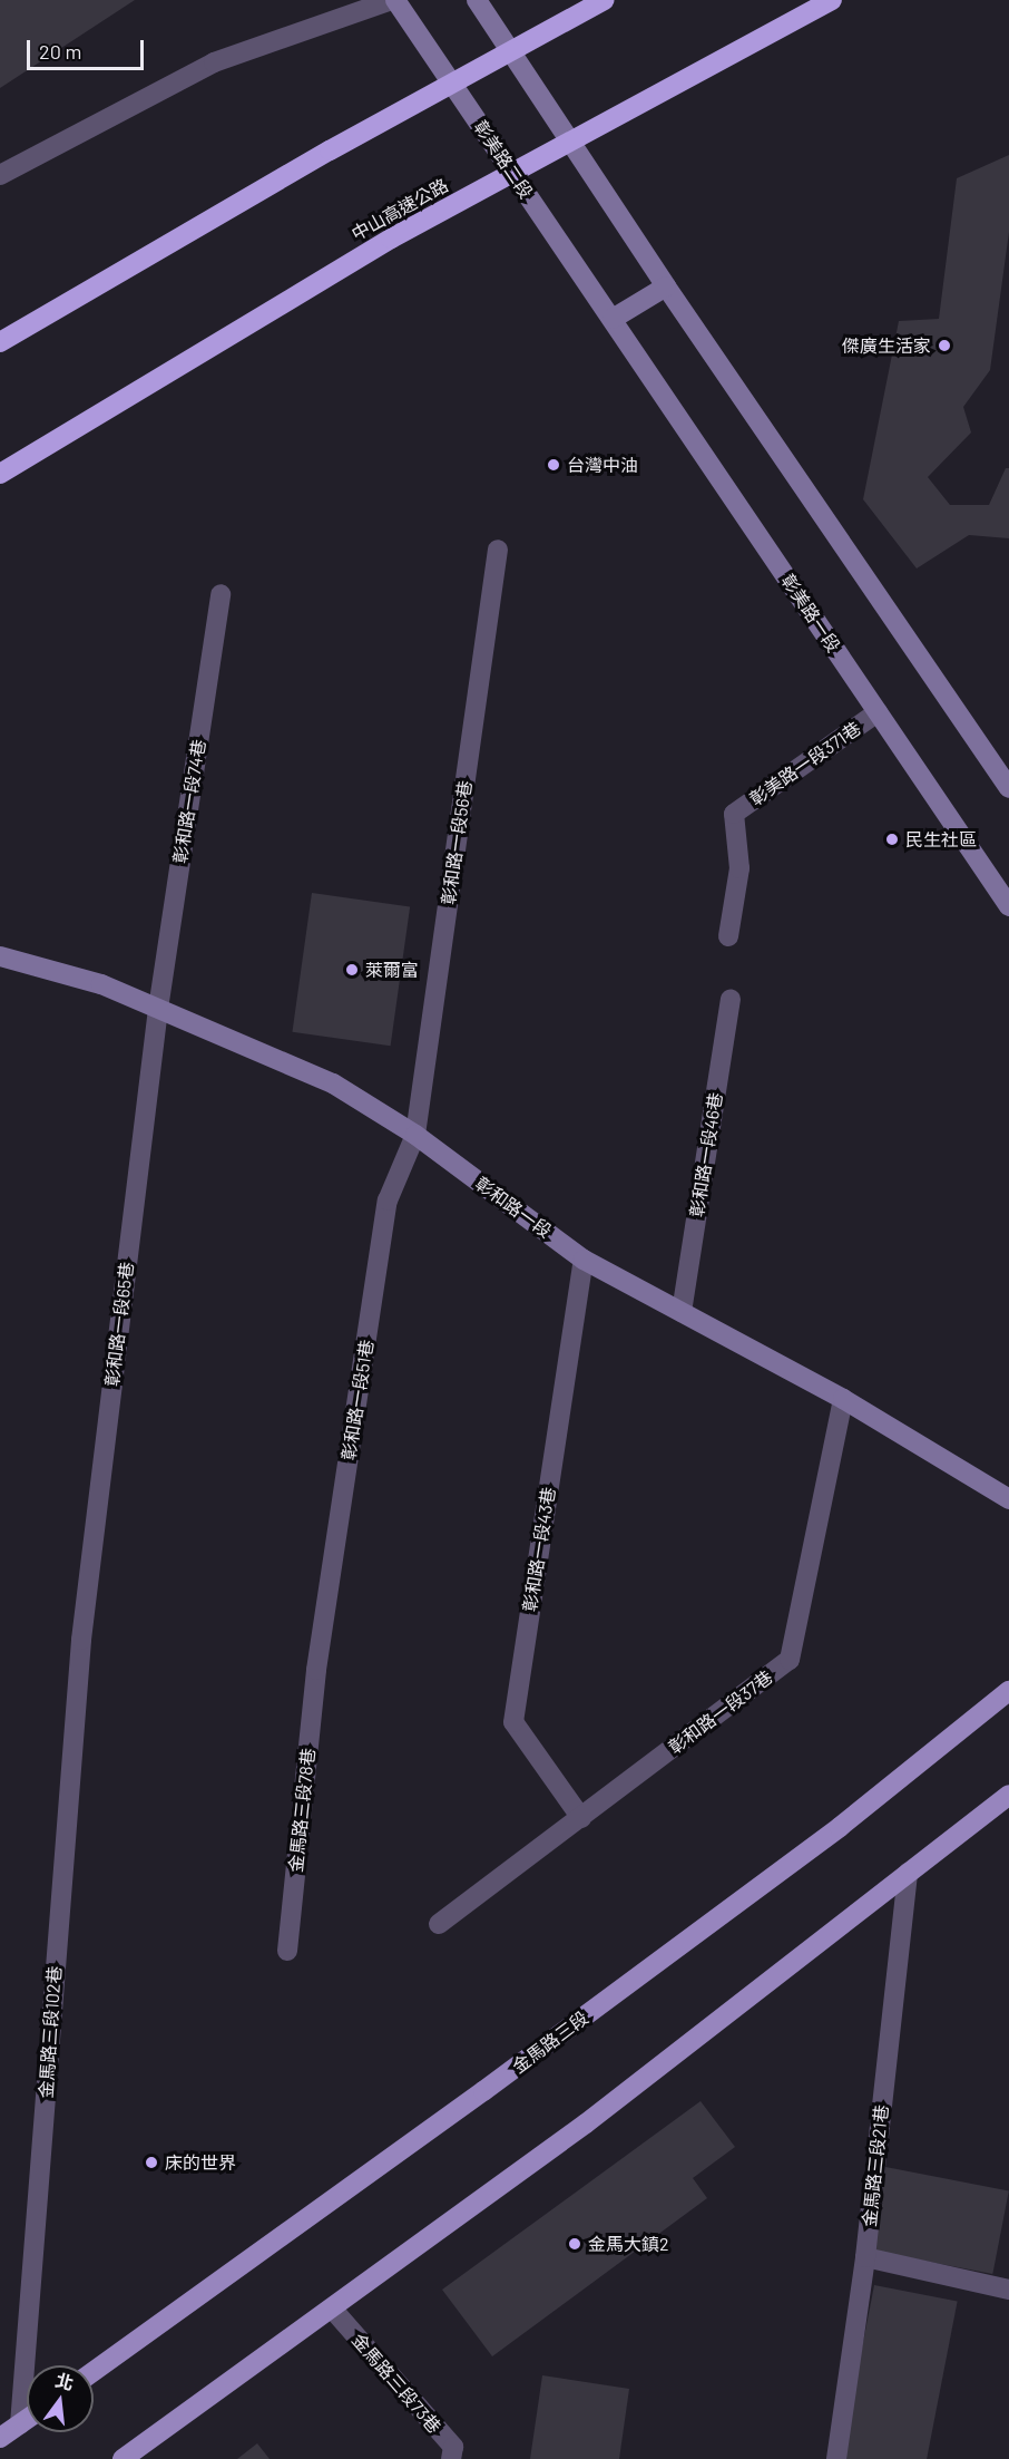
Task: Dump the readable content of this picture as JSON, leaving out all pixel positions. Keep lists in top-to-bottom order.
{
  "streets": {
    "highway": ["中山高速公路"],
    "main road": [
      "彰美路二段",
      "彰美路一段",
      "彰和路一段",
      "金馬路三段"
    ],
    "lane": [
      "彰美路一段371巷",
      "彰和路一段74巷",
      "彰和路一段56巷",
      "彰和路一段46巷",
      "彰和路一段65巷",
      "彰和路一段51巷",
      "彰和路一段43巷",
      "彰和路一段37巷",
      "金馬路三段78巷",
      "金馬路三段102巷",
      "金馬路三段21巷",
      "金馬路三段73巷"
    ]
  },
  "crossings": [
    ["彰美路二段", "彰美路一段"],
    ["彰美路一段", "彰美路一段371巷"],
    ["彰和路一段74巷", "彰和路一段"],
    ["彰和路一段74巷", "彰和路一段65巷"],
    ["彰和路一段56巷", "彰和路一段"],
    ["彰和路一段56巷", "彰和路一段51巷"],
    ["彰和路一段46巷", "彰和路一段"],
    ["彰和路一段", "彰和路一段65巷"],
    ["彰和路一段", "彰和路一段51巷"],
    ["彰和路一段", "彰和路一段43巷"],
    ["彰和路一段", "彰和路一段37巷"],
    ["彰和路一段65巷", "金馬路三段102巷"],
    ["彰和路一段51巷", "金馬路三段78巷"],
    ["彰和路一段43巷", "彰和路一段37巷"]
  ],
  "places": [
    "傑廣生活家",
    "台灣中油",
    "民生社區",
    "萊爾富",
    "床的世界",
    "金馬大鎮2"
  ],
  "scale_bar": "20 m",
  "north": "top"
}
